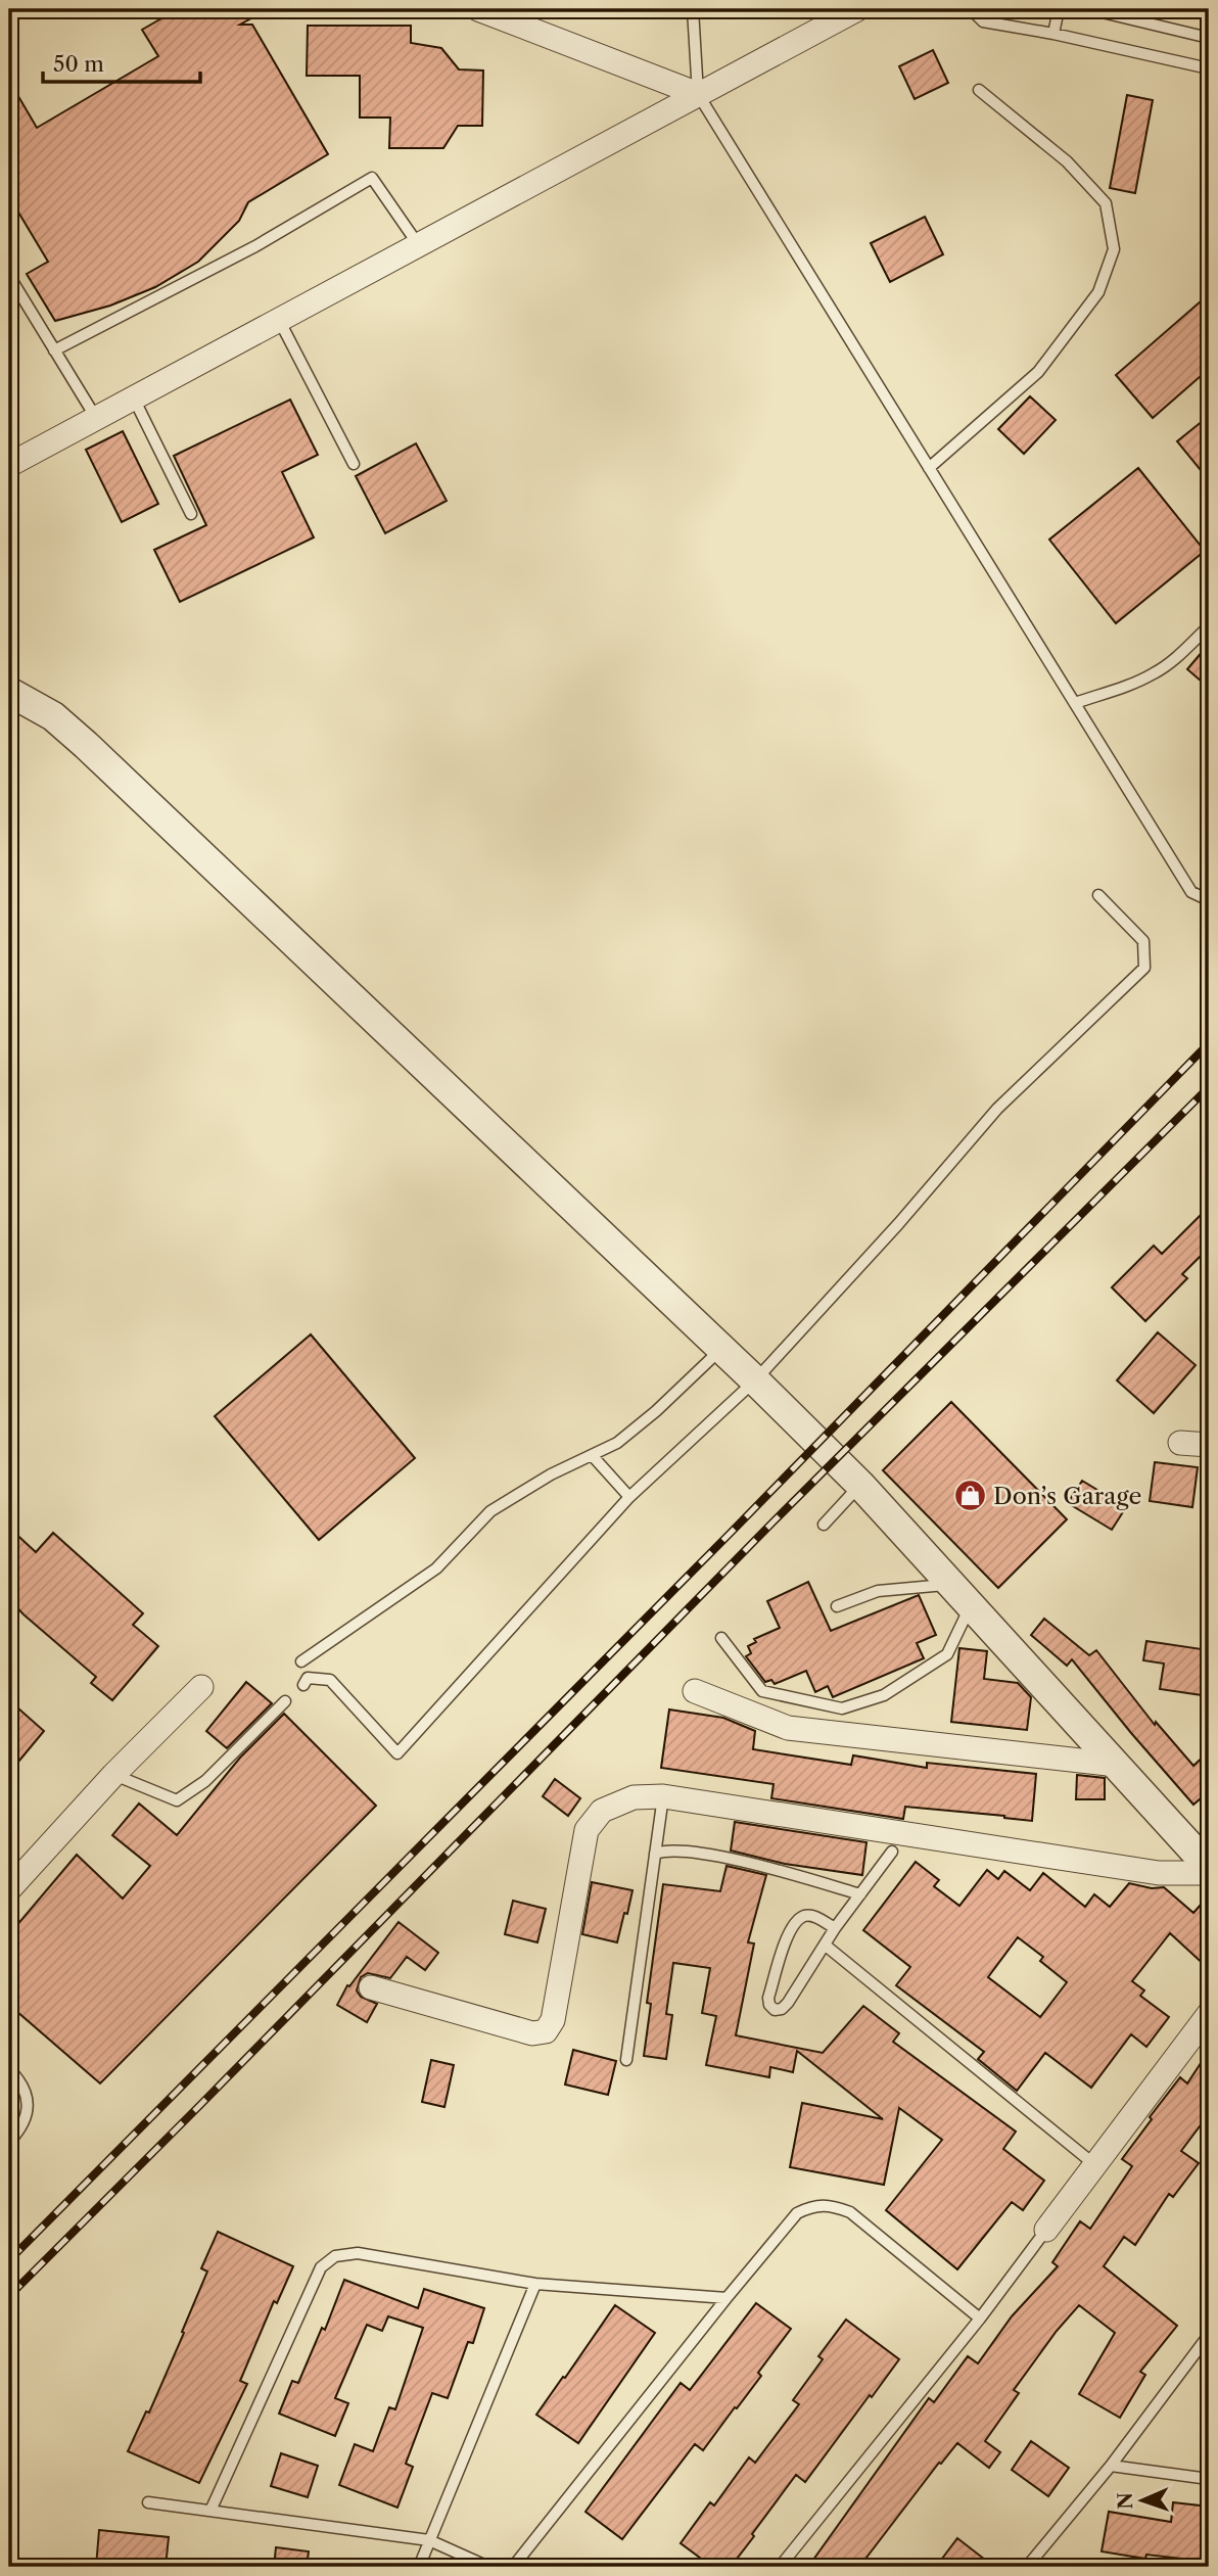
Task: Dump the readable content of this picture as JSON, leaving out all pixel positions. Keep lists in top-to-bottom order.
{
  "places": {
    "shop": ["Don’s Garage"]
  },
  "scale_bar": "50 m",
  "north": "left"
}
